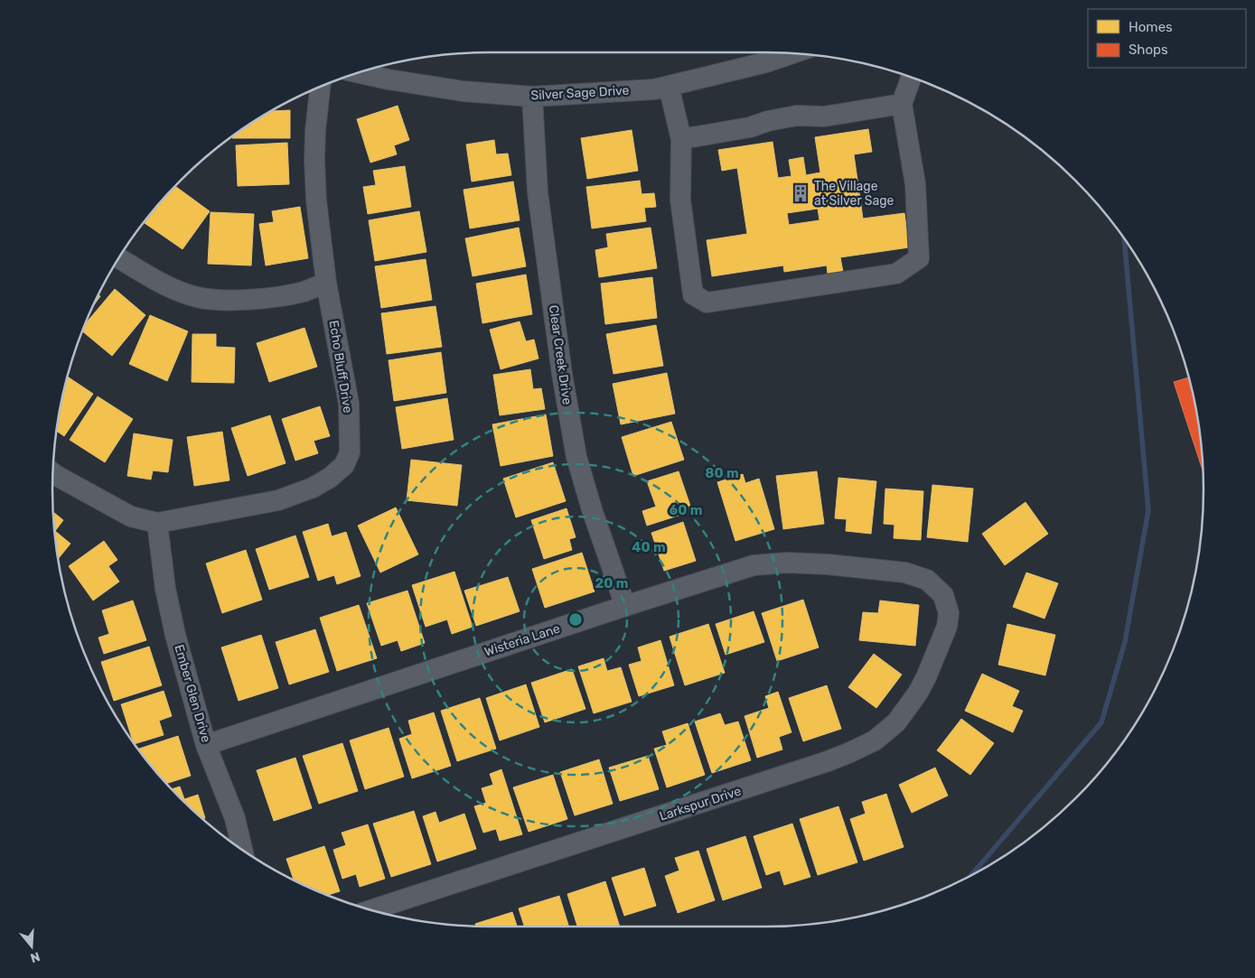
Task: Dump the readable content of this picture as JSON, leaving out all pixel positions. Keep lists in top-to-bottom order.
{
  "streets": {
    "street": [
      "Silver Sage Drive",
      "Clear Creek Drive",
      "Echo Bluff Drive",
      "Wisteria Lane",
      "Ember Glen Drive",
      "Larkspur Drive"
    ]
  },
  "crossings": [
    ["Silver Sage Drive", "Clear Creek Drive"],
    ["Clear Creek Drive", "Wisteria Lane"],
    ["Echo Bluff Drive", "Ember Glen Drive"],
    ["Wisteria Lane", "Ember Glen Drive"],
    ["Wisteria Lane", "Larkspur Drive"]
  ],
  "places": {
    "building": ["The Village at Silver Sage"]
  },
  "legend": ["Homes", "Shops"],
  "north": "bottom",
  "rings": [
    "80 m",
    "60 m",
    "40 m",
    "20 m"
  ]
}
